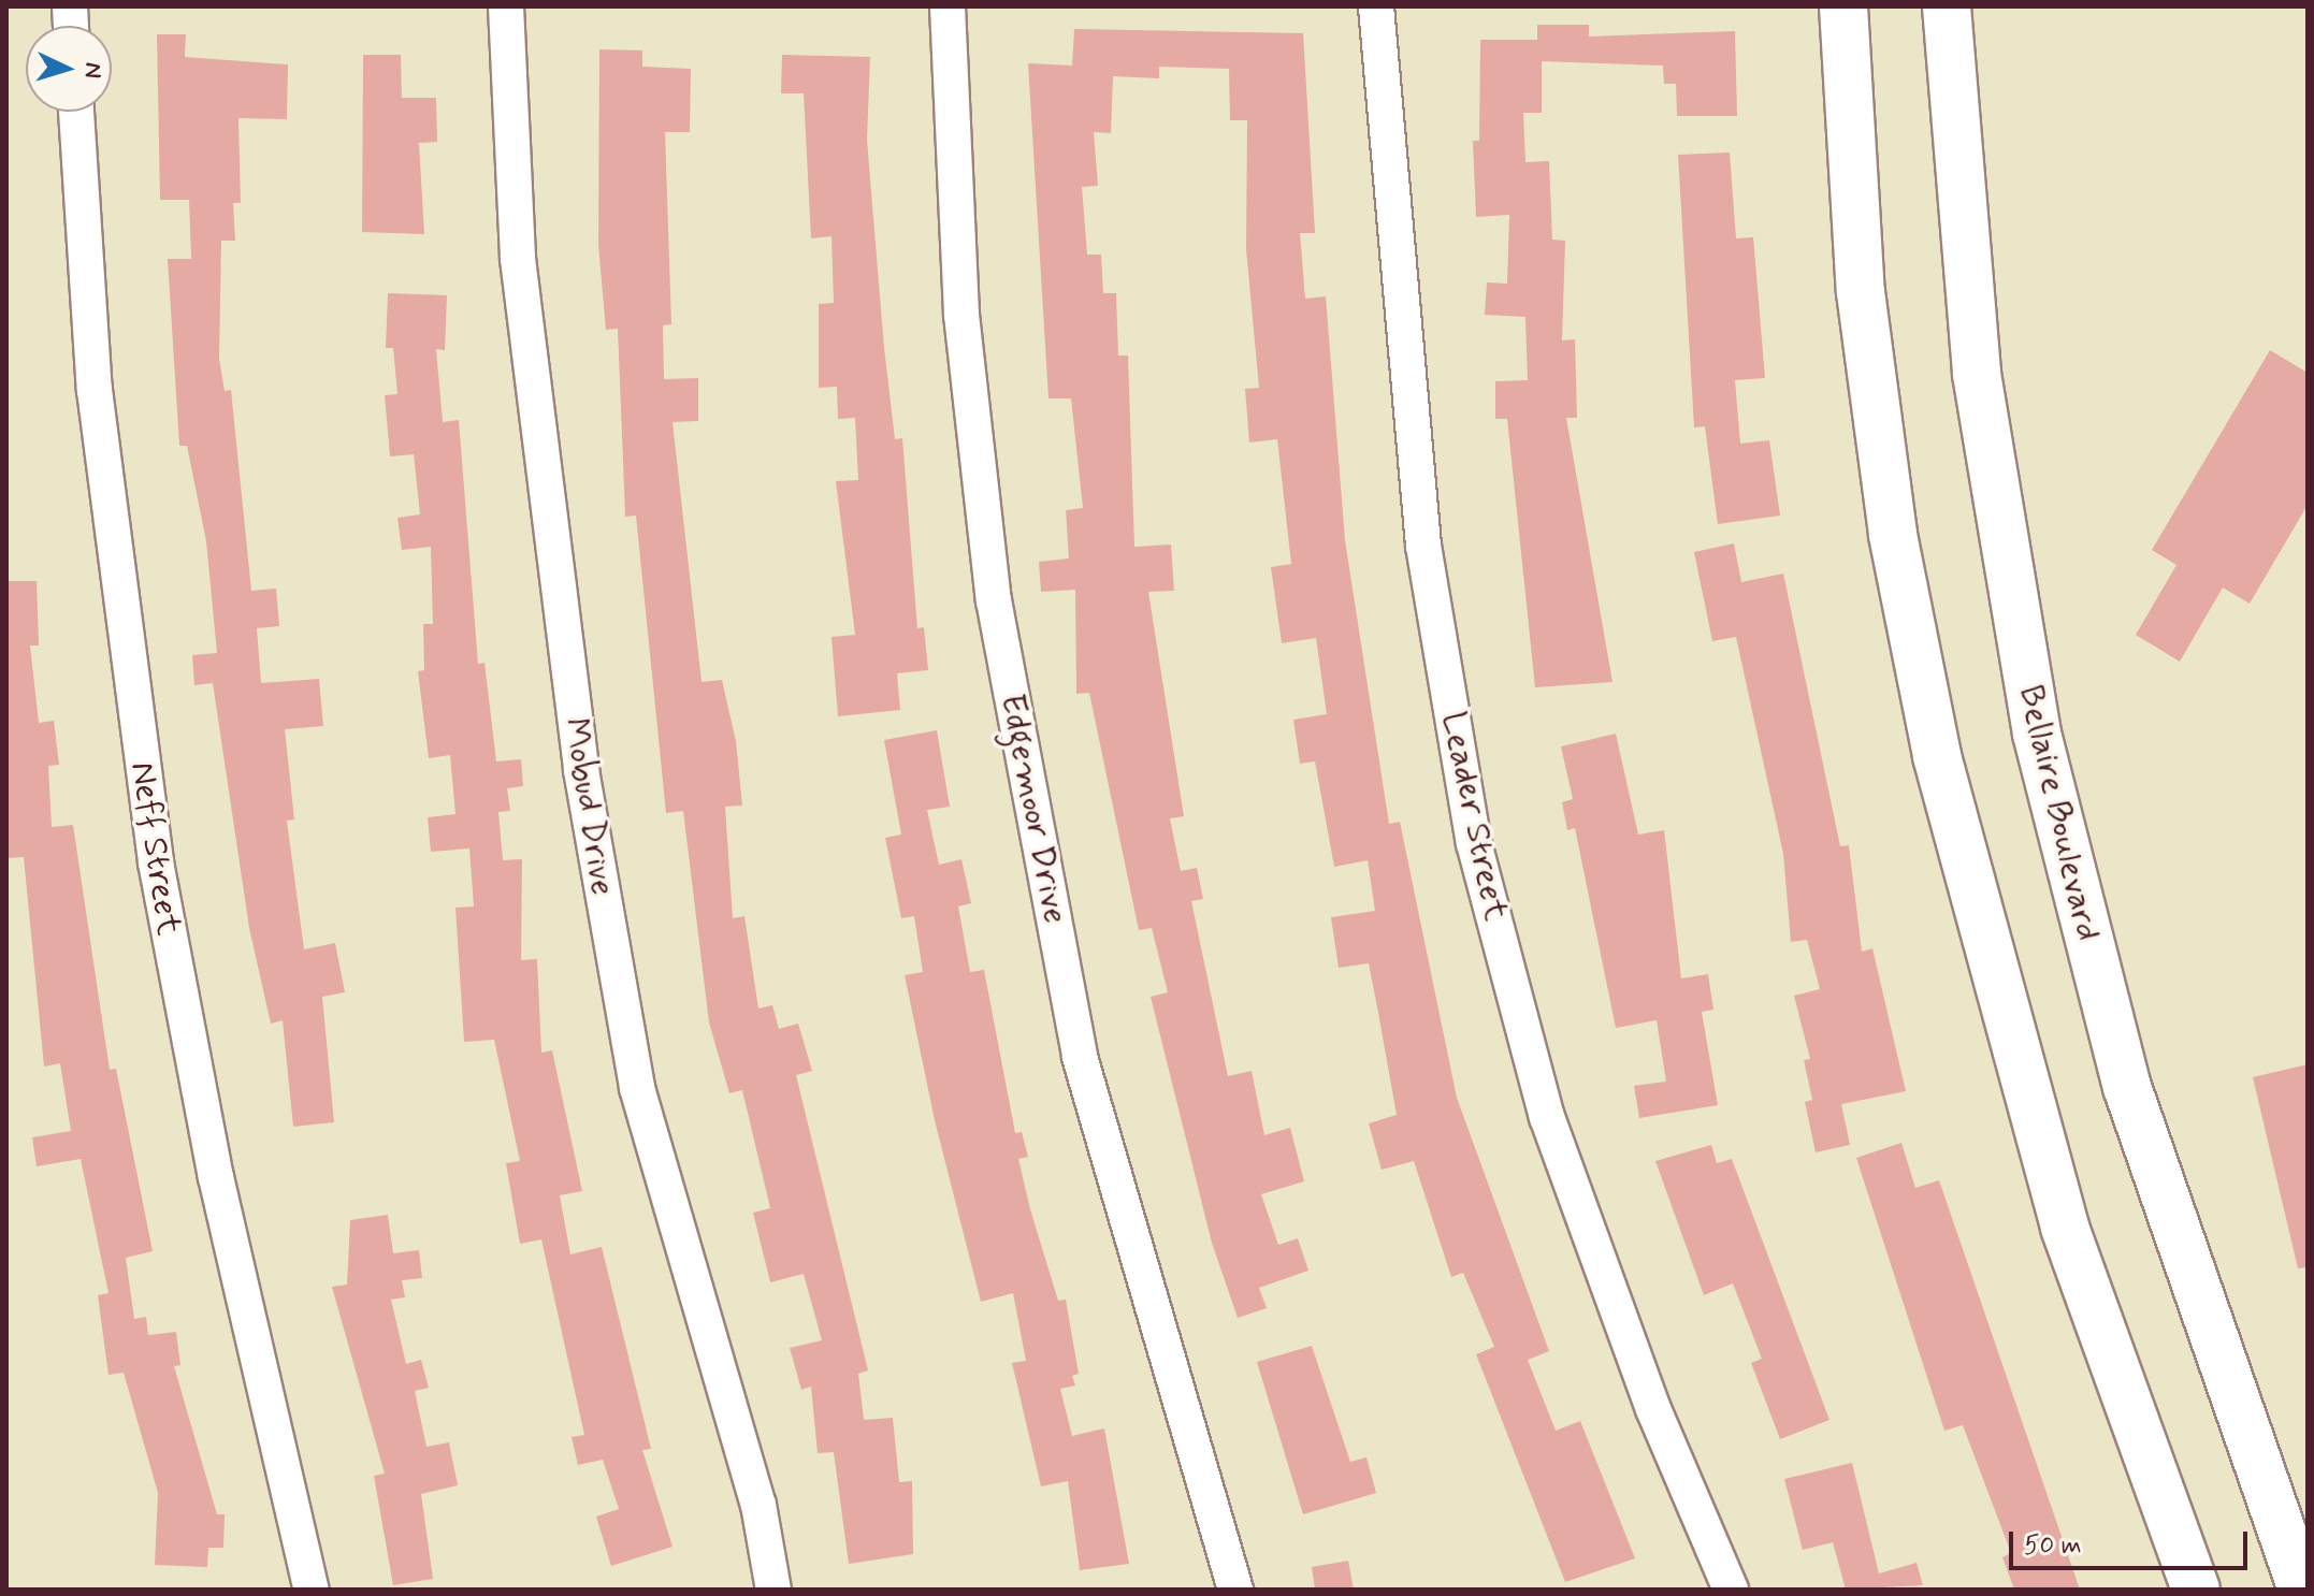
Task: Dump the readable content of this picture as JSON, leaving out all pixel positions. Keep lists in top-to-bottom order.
{
  "streets": {
    "main road": ["Bellaire Boulevard"],
    "street": [
      "Mobud Drive",
      "Edgemoor Drive",
      "Leader Street",
      "Neff Street"
    ]
  },
  "scale_bar": "50 m",
  "north": "right"
}
